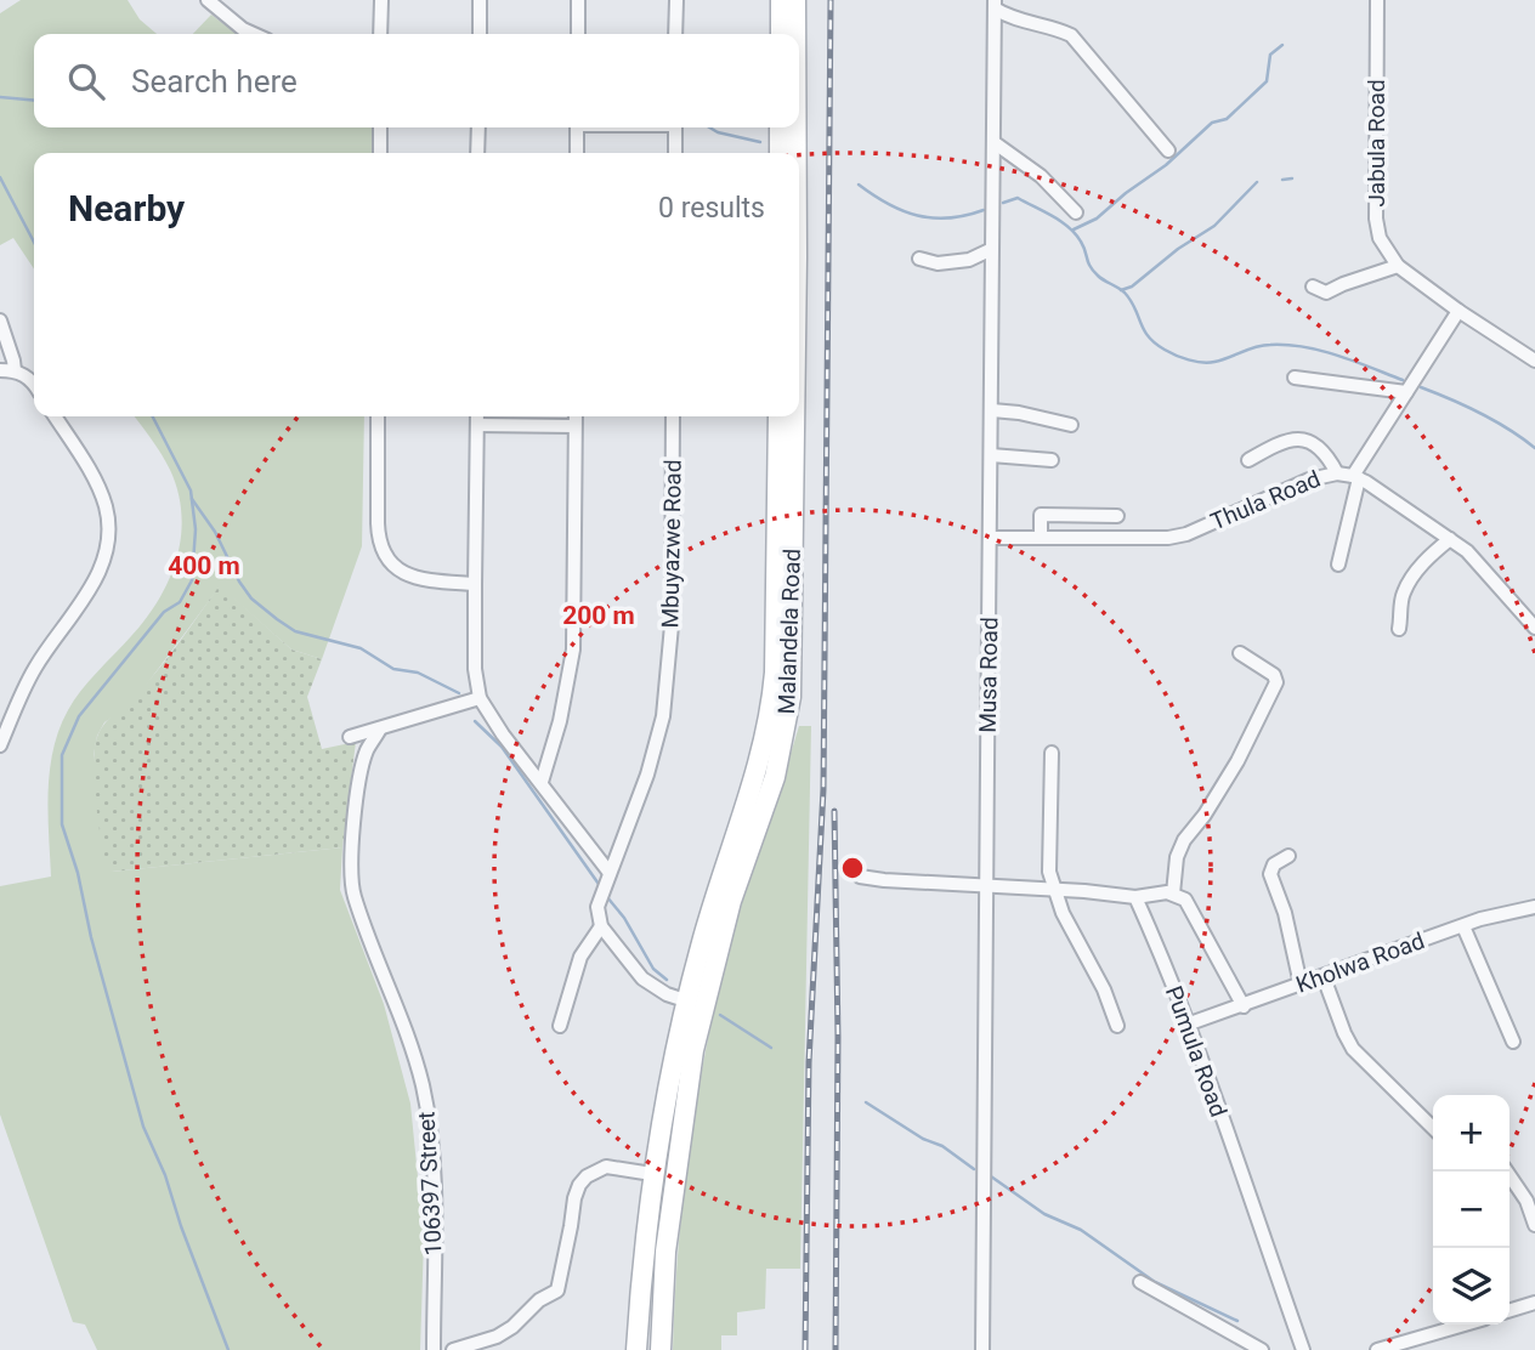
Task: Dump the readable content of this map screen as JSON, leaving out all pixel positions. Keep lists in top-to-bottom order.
{
  "streets": {
    "main road": ["Malandela Road"],
    "street": [
      "Jabula Road",
      "Thula Road",
      "Mbuyazwe Road",
      "Musa Road",
      "Kholwa Road",
      "Pumula Road",
      "106397 Street"
    ]
  },
  "crossings": [
    ["Thula Road", "Musa Road"],
    ["Kholwa Road", "Pumula Road"]
  ],
  "page": {
    "search": "Search here",
    "heading": ["Nearby", "0 results"],
    "map_buttons": ["+", "−"]
  },
  "rings": ["400 m", "200 m"]
}
